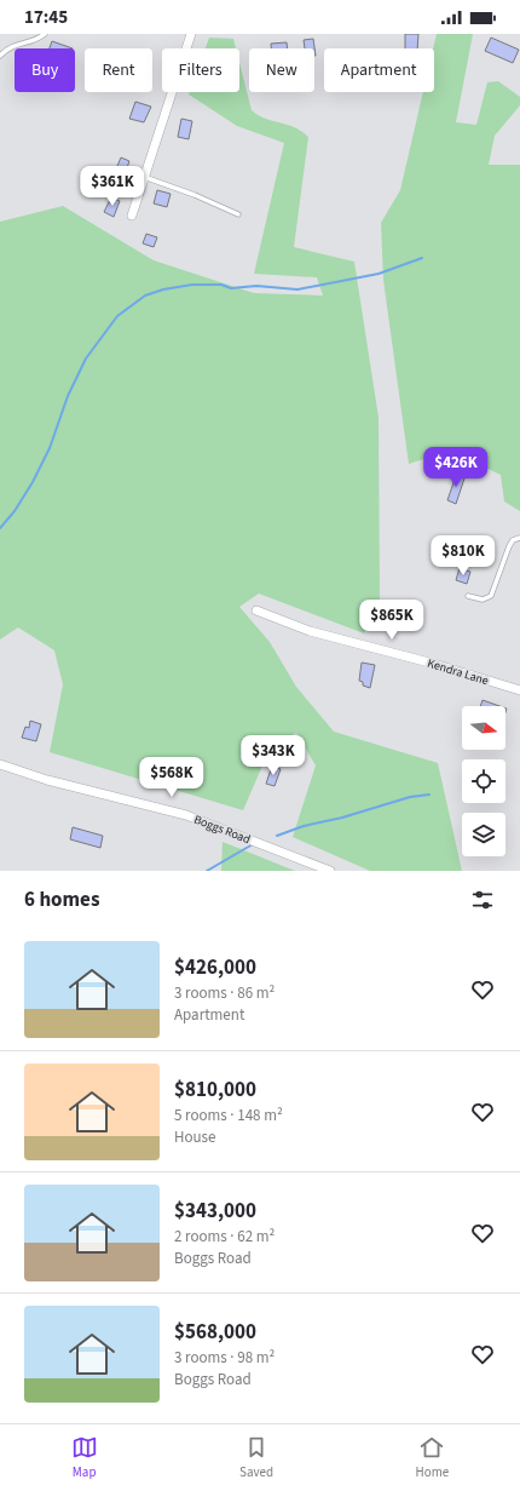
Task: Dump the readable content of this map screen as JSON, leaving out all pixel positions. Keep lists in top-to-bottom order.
{
  "streets": {
    "street": ["Kendra Lane", "Boggs Road"]
  },
  "north": "right",
  "page": {
    "status": "17:45",
    "chip": [
      "Buy",
      "Rent",
      "Filters",
      "New",
      "Apartment"
    ],
    "price": [
      "$361K",
      "$426K",
      "$810K",
      "$865K",
      "$343K",
      "$568K"
    ],
    "heading": "6 homes",
    "list": [
      {
        "name": "$426,000",
        "note": "3 rooms · 86 m² · Apartment"
      },
      {
        "name": "$810,000",
        "note": "5 rooms · 148 m² · House"
      },
      {
        "name": "$343,000",
        "note": "2 rooms · 62 m² · Boggs Road"
      },
      {
        "name": "$568,000",
        "note": "3 rooms · 98 m² · Boggs Road"
      }
    ],
    "tabs": ["Map", "Saved", "Home"]
  }
}
